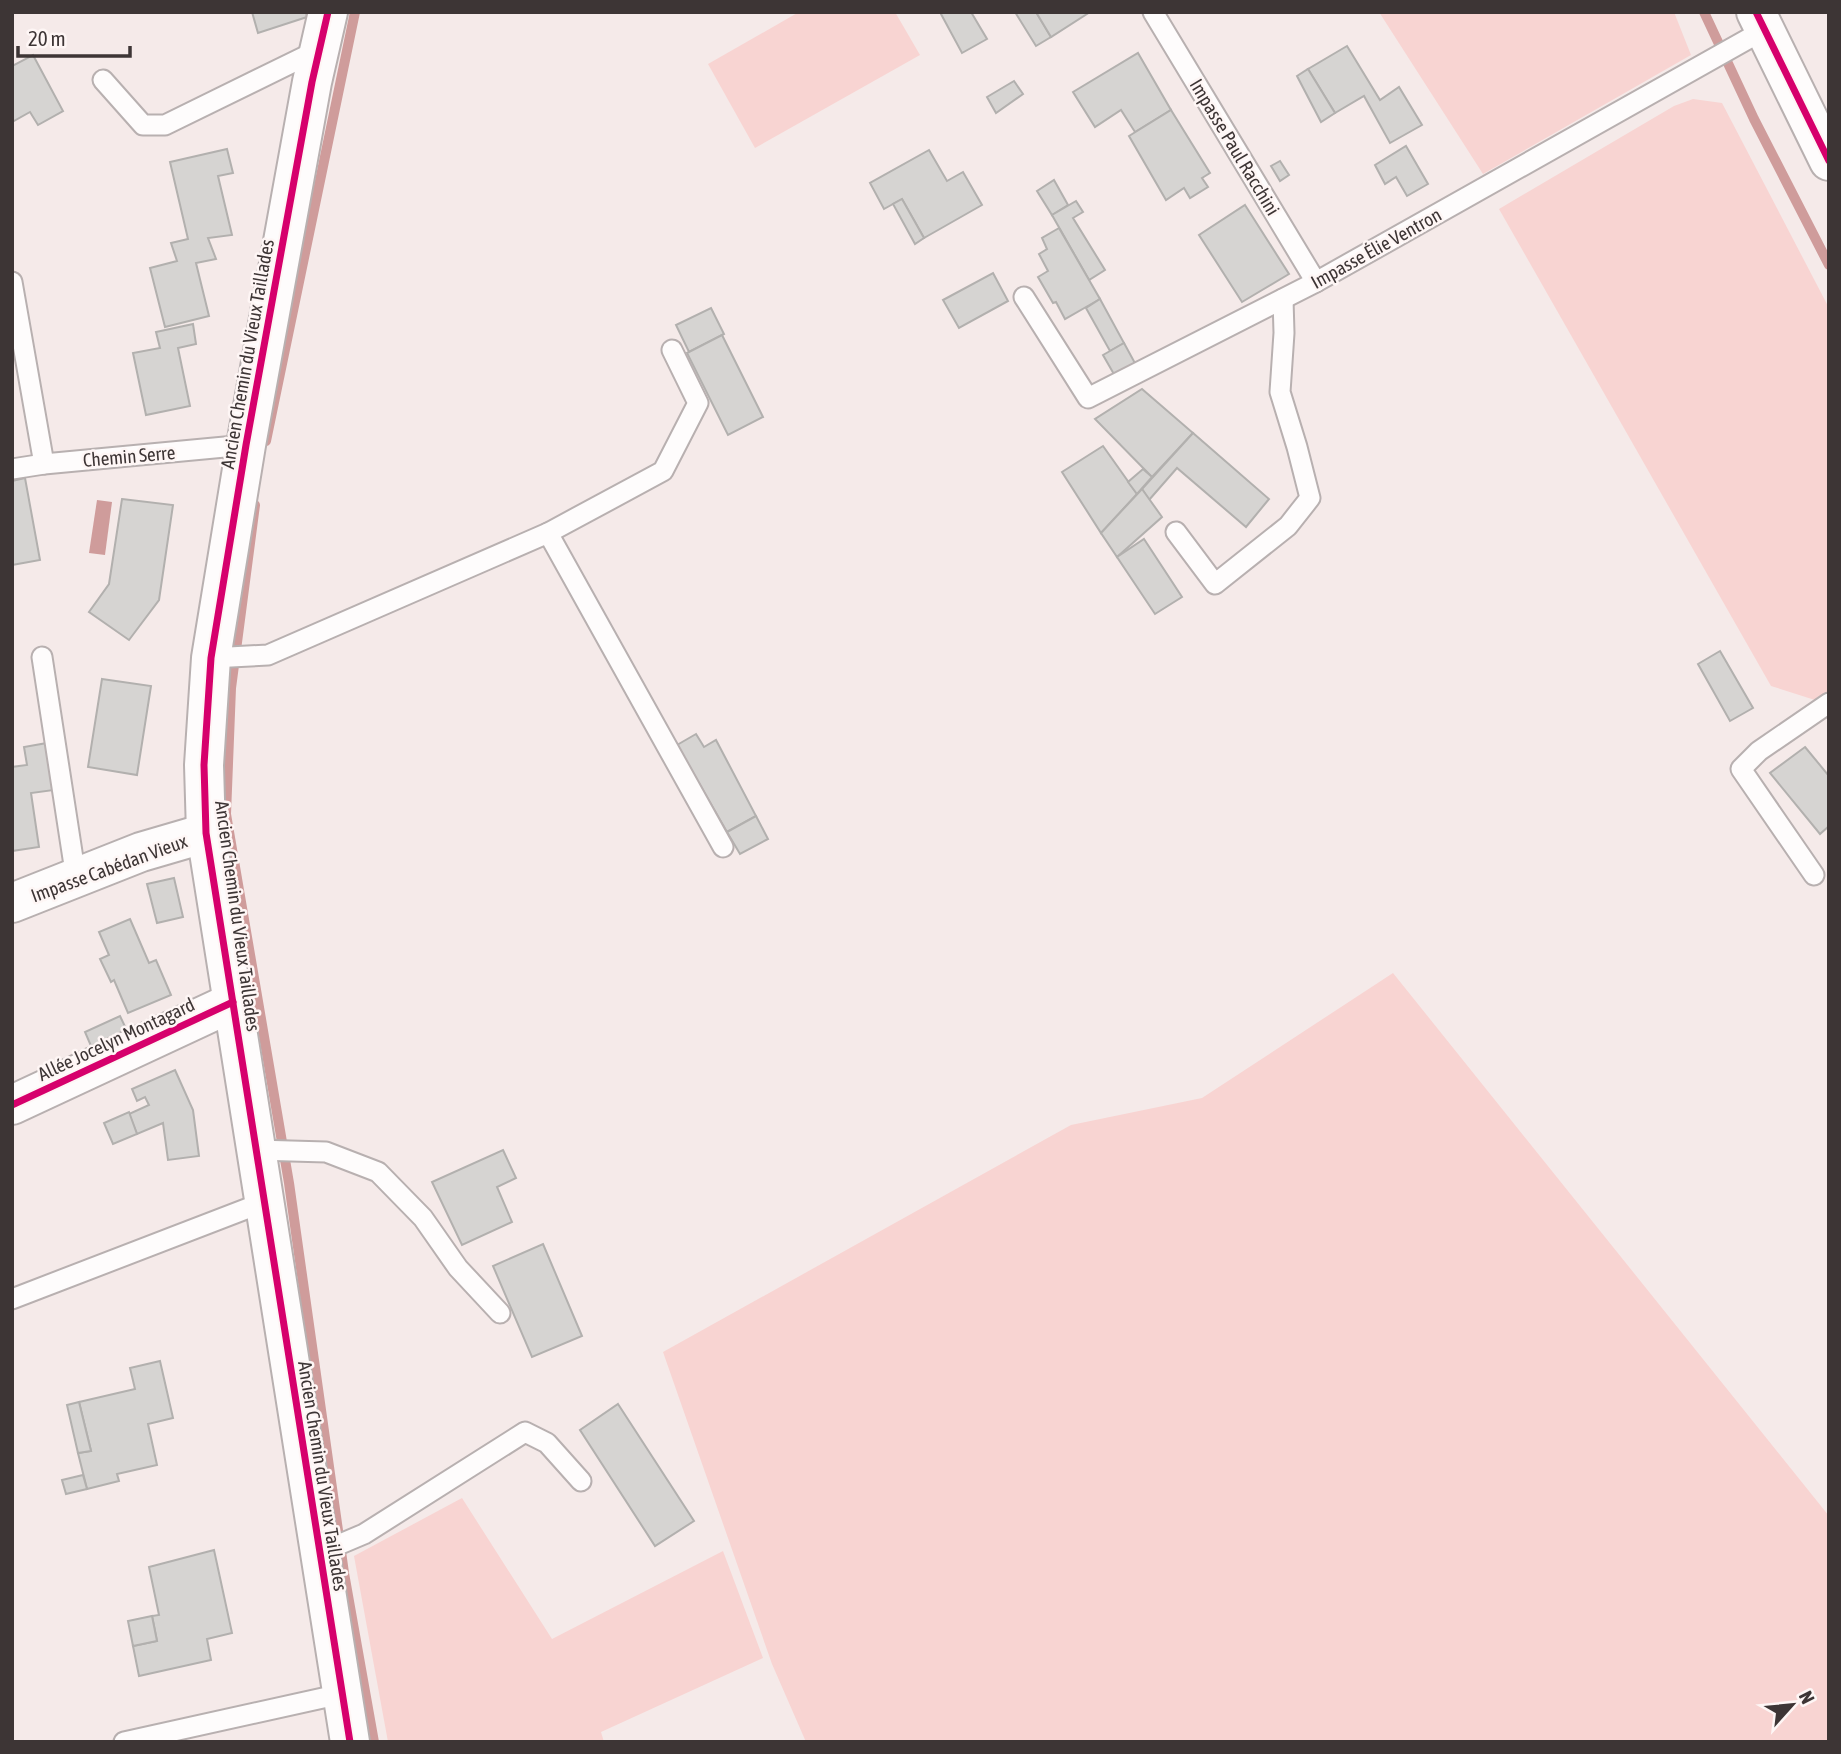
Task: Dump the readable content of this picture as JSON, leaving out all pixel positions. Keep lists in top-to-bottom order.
{
  "streets": {
    "street": ["Ancien Chemin du Vieux Taillades", "Impasse Cabédan Vieux", "Allée Jocelyn Montagard"],
    "lane": ["Impasse Paul Racchini", "Impasse Élie Ventron", "Chemin Serre"]
  },
  "crossings": [
    ["Impasse Paul Racchini", "Impasse Élie Ventron"],
    ["Ancien Chemin du Vieux Taillades", "Chemin Serre"],
    ["Ancien Chemin du Vieux Taillades", "Impasse Cabédan Vieux"],
    ["Ancien Chemin du Vieux Taillades", "Allée Jocelyn Montagard"]
  ],
  "scale_bar": "20 m",
  "north": "top right"
}
